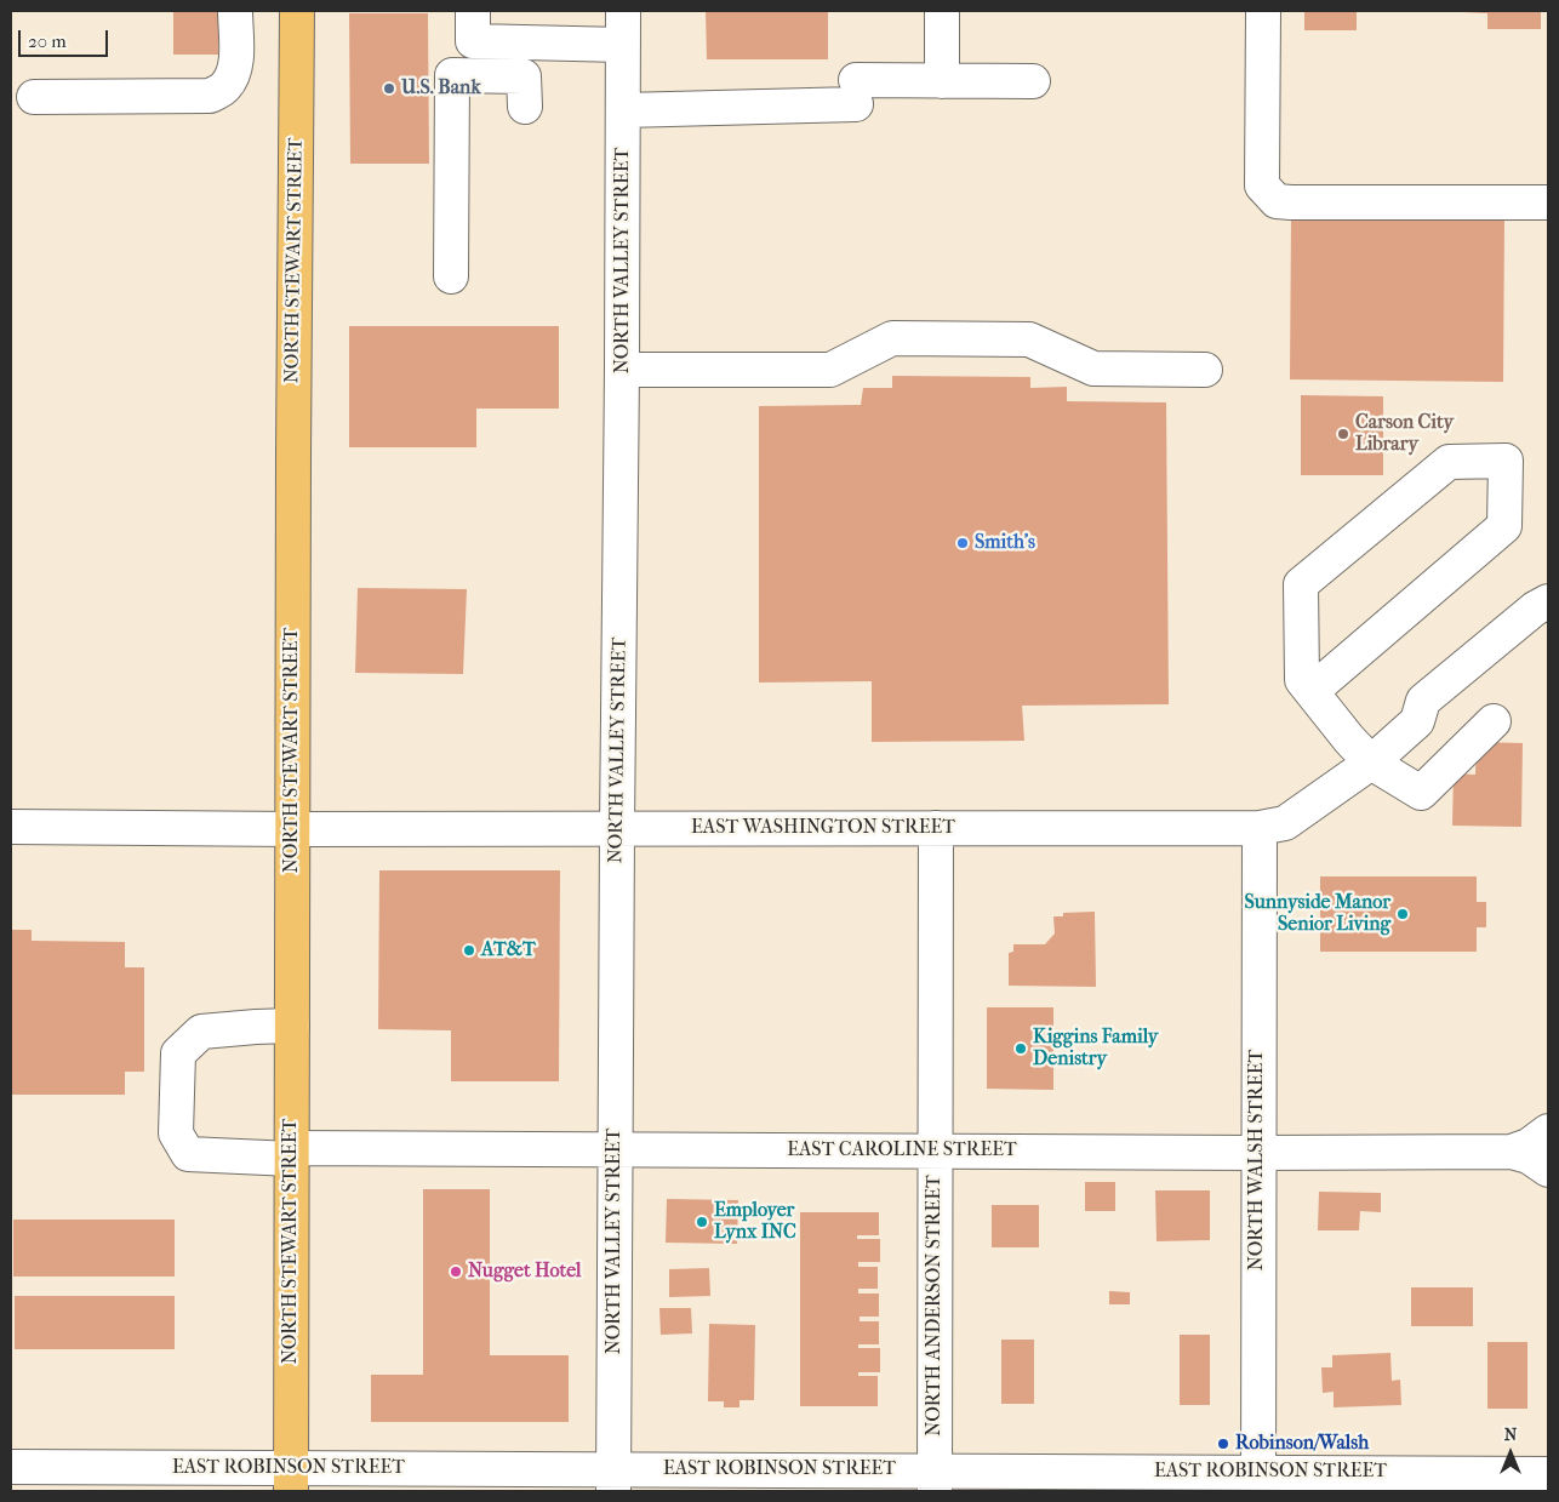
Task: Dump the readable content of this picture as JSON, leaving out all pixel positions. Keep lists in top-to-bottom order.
{
  "streets": {
    "main road": ["NORTH STEWART STREET"],
    "street": [
      "NORTH VALLEY STREET",
      "EAST WASHINGTON STREET",
      "EAST CAROLINE STREET",
      "NORTH WALSH STREET",
      "NORTH ANDERSON STREET",
      "EAST ROBINSON STREET"
    ]
  },
  "crossings": [
    ["NORTH STEWART STREET", "EAST WASHINGTON STREET"],
    ["NORTH STEWART STREET", "EAST CAROLINE STREET"],
    ["NORTH STEWART STREET", "EAST ROBINSON STREET"],
    ["NORTH VALLEY STREET", "EAST WASHINGTON STREET"],
    ["NORTH VALLEY STREET", "EAST CAROLINE STREET"],
    ["NORTH VALLEY STREET", "EAST ROBINSON STREET"],
    ["EAST WASHINGTON STREET", "NORTH WALSH STREET"],
    ["EAST WASHINGTON STREET", "NORTH ANDERSON STREET"],
    ["EAST CAROLINE STREET", "NORTH WALSH STREET"],
    ["EAST CAROLINE STREET", "NORTH ANDERSON STREET"],
    ["NORTH WALSH STREET", "EAST ROBINSON STREET"],
    ["NORTH ANDERSON STREET", "EAST ROBINSON STREET"]
  ],
  "places": [
    "U.S. Bank",
    "Carson City Library",
    "Smith's",
    "Sunnyside Manor Senior Living",
    "AT&T",
    "Kiggins Family Denistry",
    "Employer Lynx INC",
    "Nugget Hotel",
    "Robinson/Walsh"
  ],
  "scale_bar": "20 m",
  "north": "top"
}
